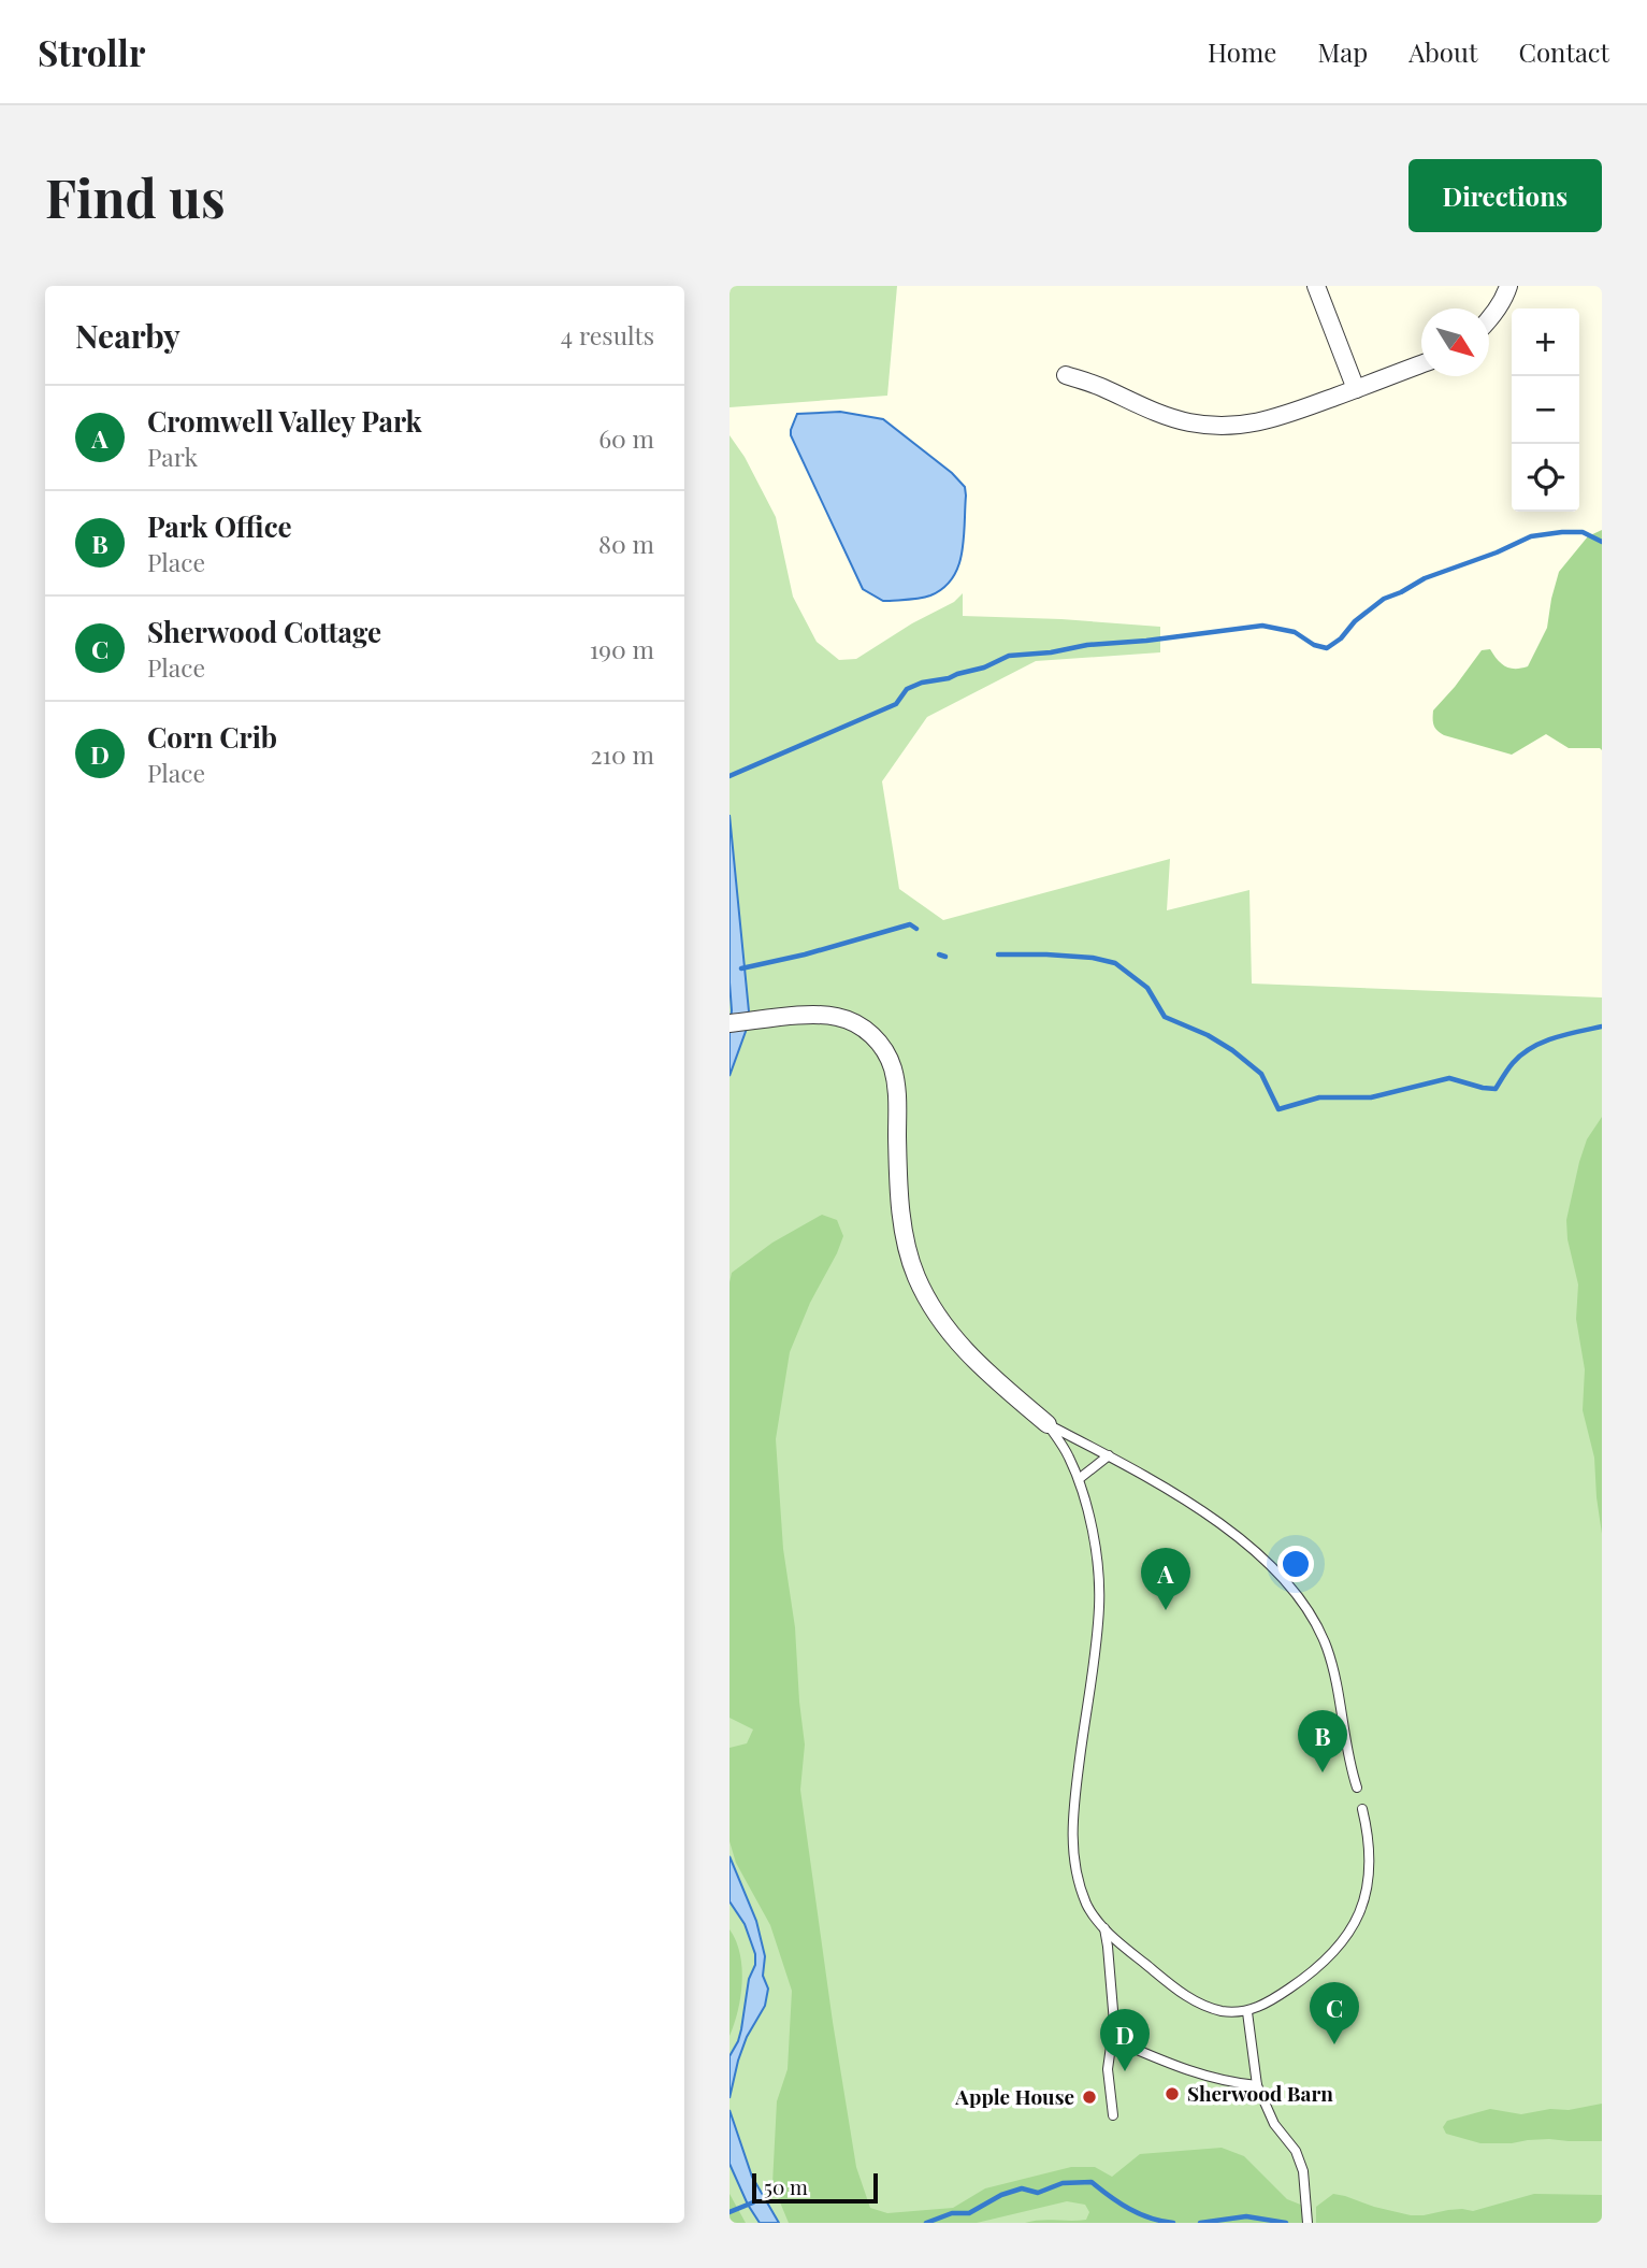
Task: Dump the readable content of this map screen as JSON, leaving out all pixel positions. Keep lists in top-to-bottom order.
{
  "places": ["Sherwood Barn", "Apple House"],
  "scale_bar": "50 m",
  "north": "bottom right",
  "page": {
    "header": "Strollr",
    "nav": [
      "Home",
      "Map",
      "About",
      "Contact"
    ],
    "buttons": "Directions",
    "title": "Find us",
    "heading": ["Nearby", "4 results"],
    "map_buttons": ["+", "−"],
    "list": [
      {
        "mark": "A",
        "name": "Cromwell Valley Park",
        "note": "Park",
        "value": "60 m"
      },
      {
        "mark": "B",
        "name": "Park Office",
        "note": "Place",
        "value": "80 m"
      },
      {
        "mark": "C",
        "name": "Sherwood Cottage",
        "note": "Place",
        "value": "190 m"
      },
      {
        "mark": "D",
        "name": "Corn Crib",
        "note": "Place",
        "value": "210 m"
      }
    ],
    "pins": [
      "A",
      "B",
      "C",
      "D"
    ],
    "scale": "50 m"
  }
}
